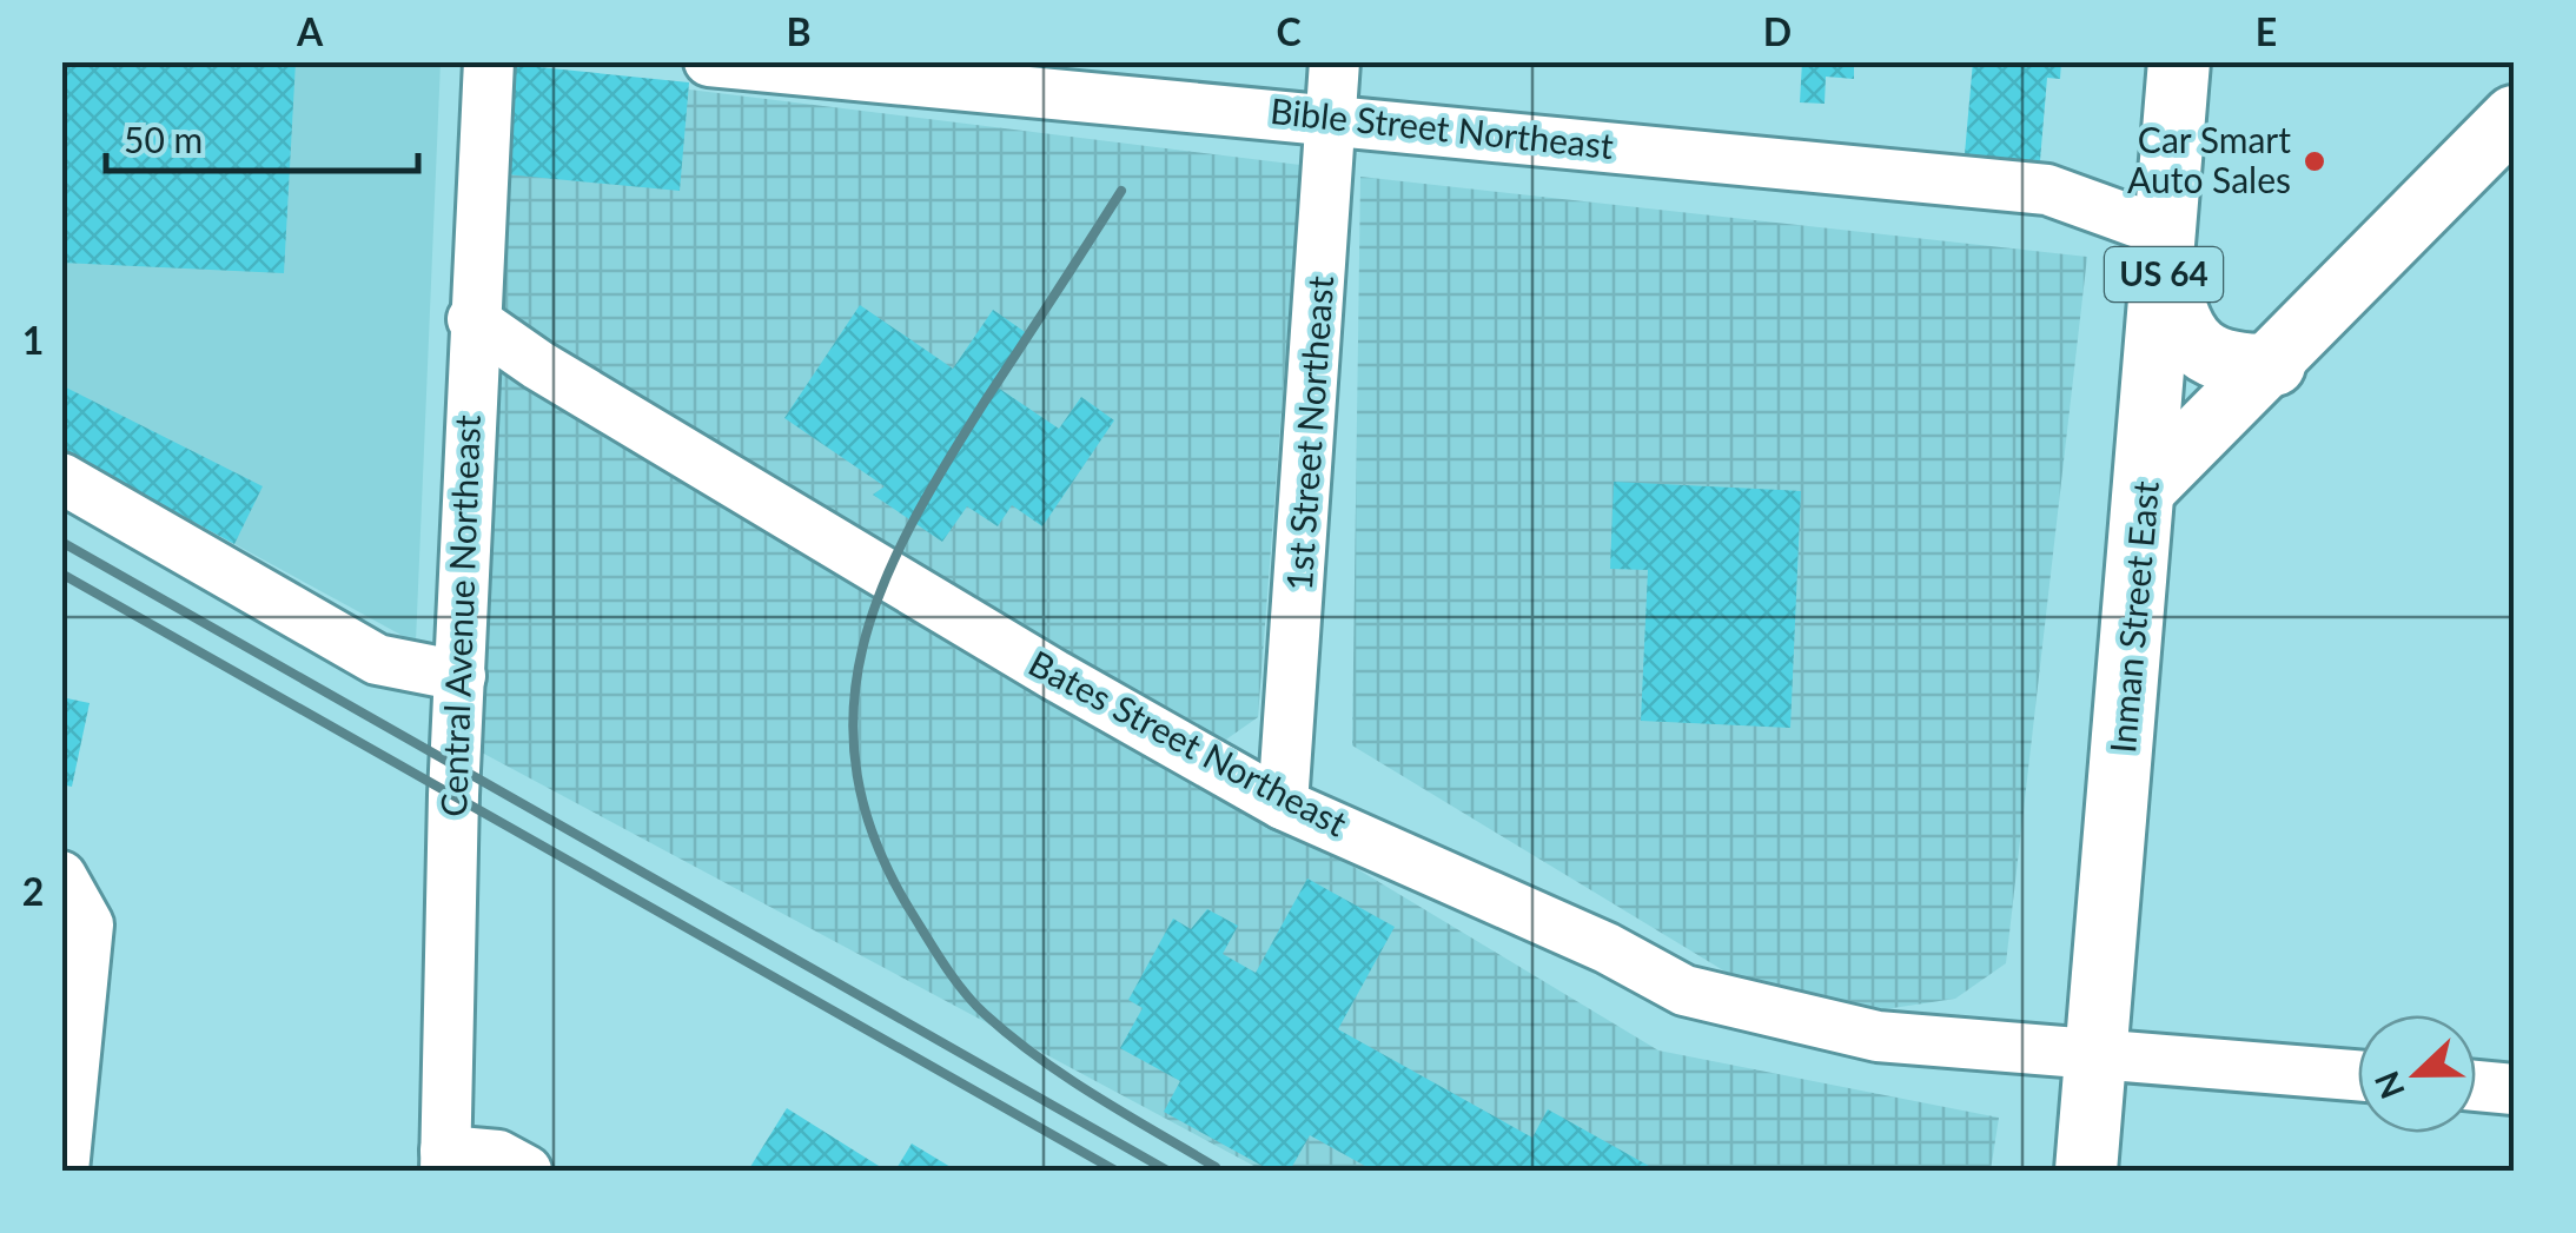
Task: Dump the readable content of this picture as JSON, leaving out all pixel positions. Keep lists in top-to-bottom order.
{
  "streets": {
    "main road": ["US 64", "Inman Street East"],
    "street": [
      "Bible Street Northeast",
      "1st Street Northeast",
      "Central Avenue Northeast",
      "Bates Street Northeast"
    ]
  },
  "crossings": [
    ["Bible Street Northeast", "1st Street Northeast"],
    ["Bible Street Northeast", "Inman Street East"],
    ["1st Street Northeast", "Bates Street Northeast"],
    ["Central Avenue Northeast", "Bates Street Northeast"],
    ["Inman Street East", "Bates Street Northeast"]
  ],
  "places": ["Car Smart Auto Sales"],
  "scale_bar": "50 m",
  "north": "left",
  "grid": {
    "columns": [
      "A",
      "B",
      "C",
      "D",
      "E"
    ],
    "rows": ["1", "2"]
  }
}
